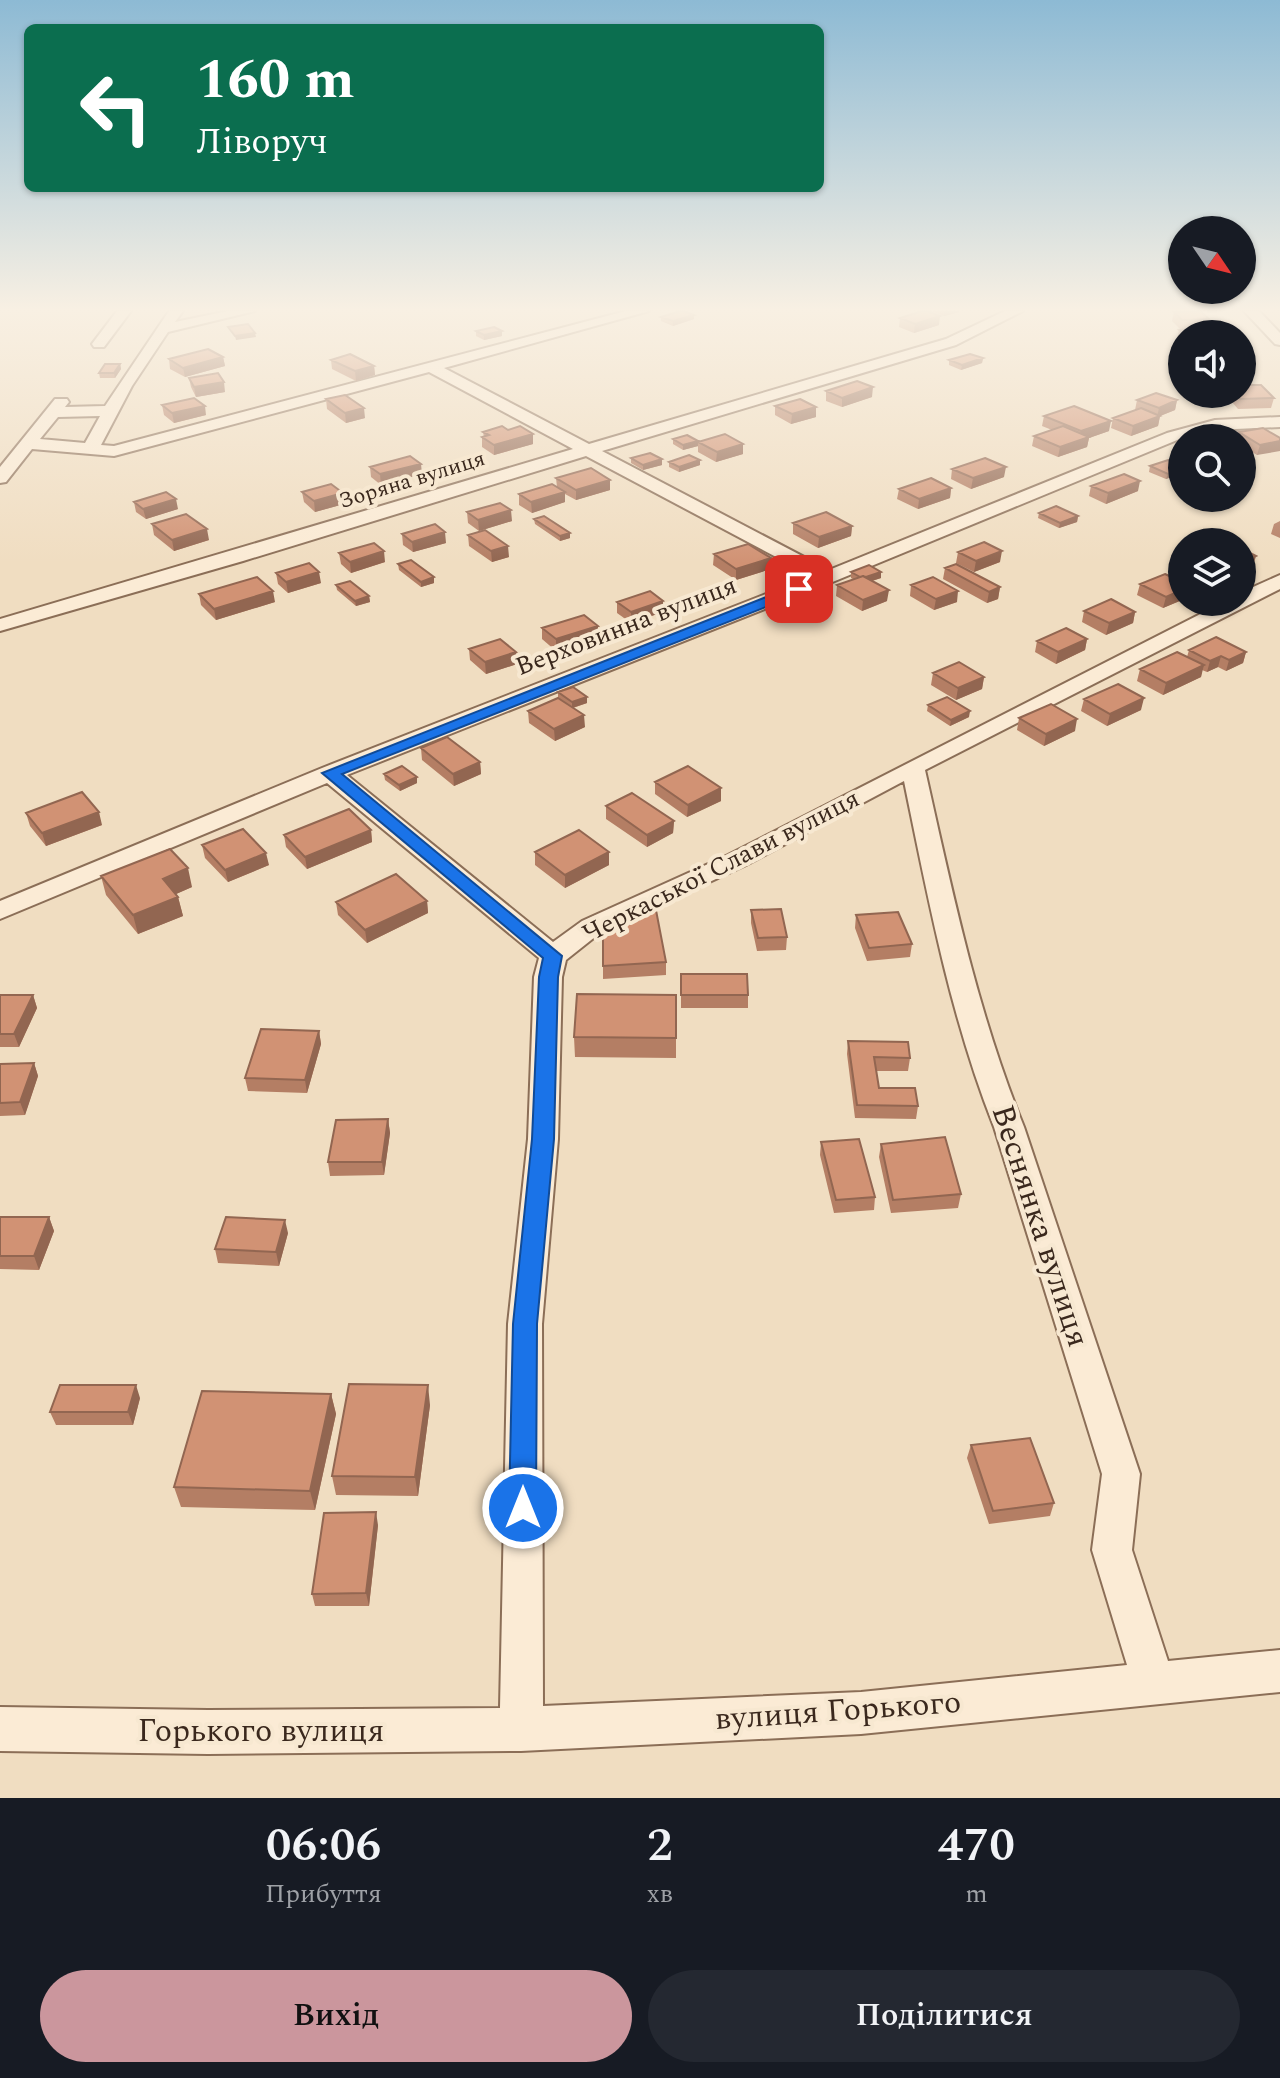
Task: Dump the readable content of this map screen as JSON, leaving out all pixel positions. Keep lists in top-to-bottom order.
{
  "streets": {
    "street": [
      "Зоряна вулиця",
      "Верховинна вулиця",
      "Черкаської Слави вулиця",
      "Веснянка вулиця",
      "вулиця Горького",
      "Горького вулиця"
    ]
  },
  "crossings": [
    ["Черкаської Слави вулиця", "Веснянка вулиця"],
    ["Черкаської Слави вулиця", "вулиця Горького"],
    ["Черкаської Слави вулиця", "Горького вулиця"],
    ["Веснянка вулиця", "вулиця Горького"],
    ["вулиця Горького", "Горького вулиця"]
  ],
  "north": "bottom right",
  "page": {
    "turn": ["160 m", "Ліворуч"],
    "eta": [
      "06:06",
      "Прибуття",
      "2",
      "хв",
      "470",
      "m"
    ],
    "buttons": ["Вихід", "Поділитися"]
  }
}
